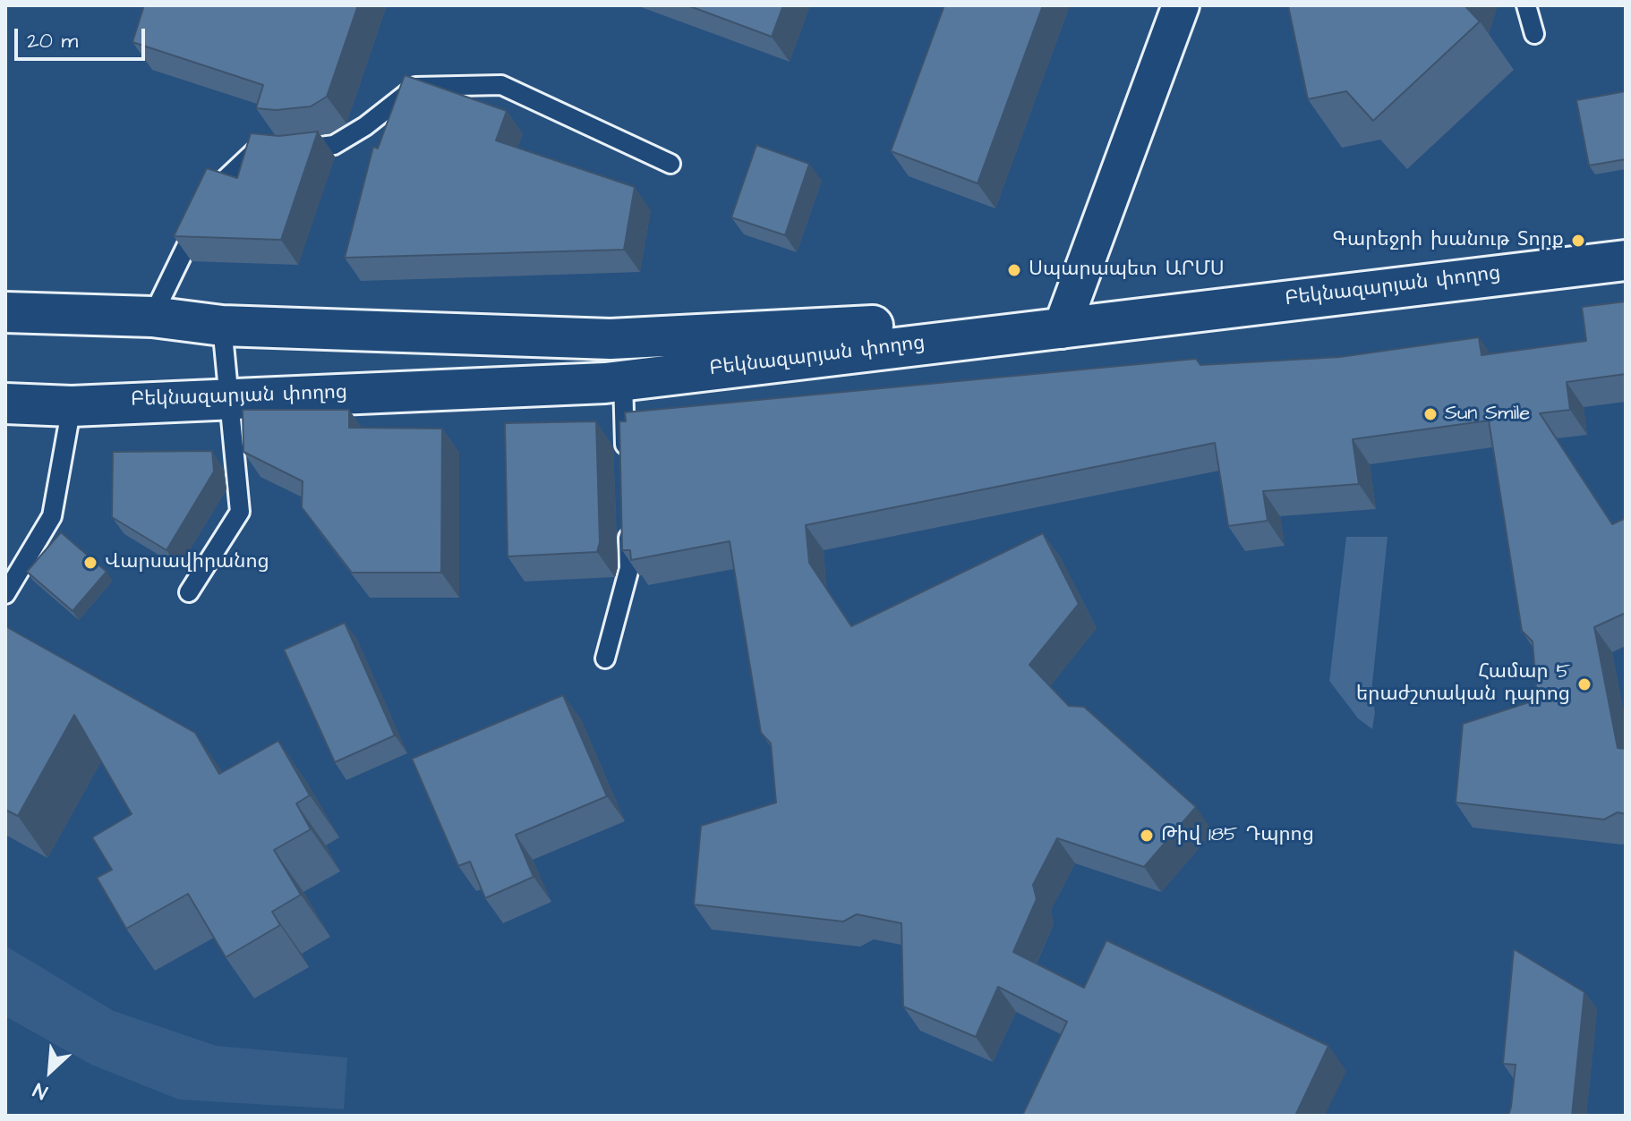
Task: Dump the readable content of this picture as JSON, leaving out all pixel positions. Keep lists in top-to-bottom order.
{
  "streets": {
    "street": ["Բեկնազարյան փողոց"]
  },
  "places": [
    "Գարեջրի խանութ Տորք",
    "Սպարապետ ԱՐՄՍ",
    "Sun Smile",
    "Վարսավիրանոց",
    "Համար 5 երաժշտական դպրոց",
    "Թիվ 185 Դպրոց"
  ],
  "scale_bar": "20 m",
  "north": "bottom left"
}
